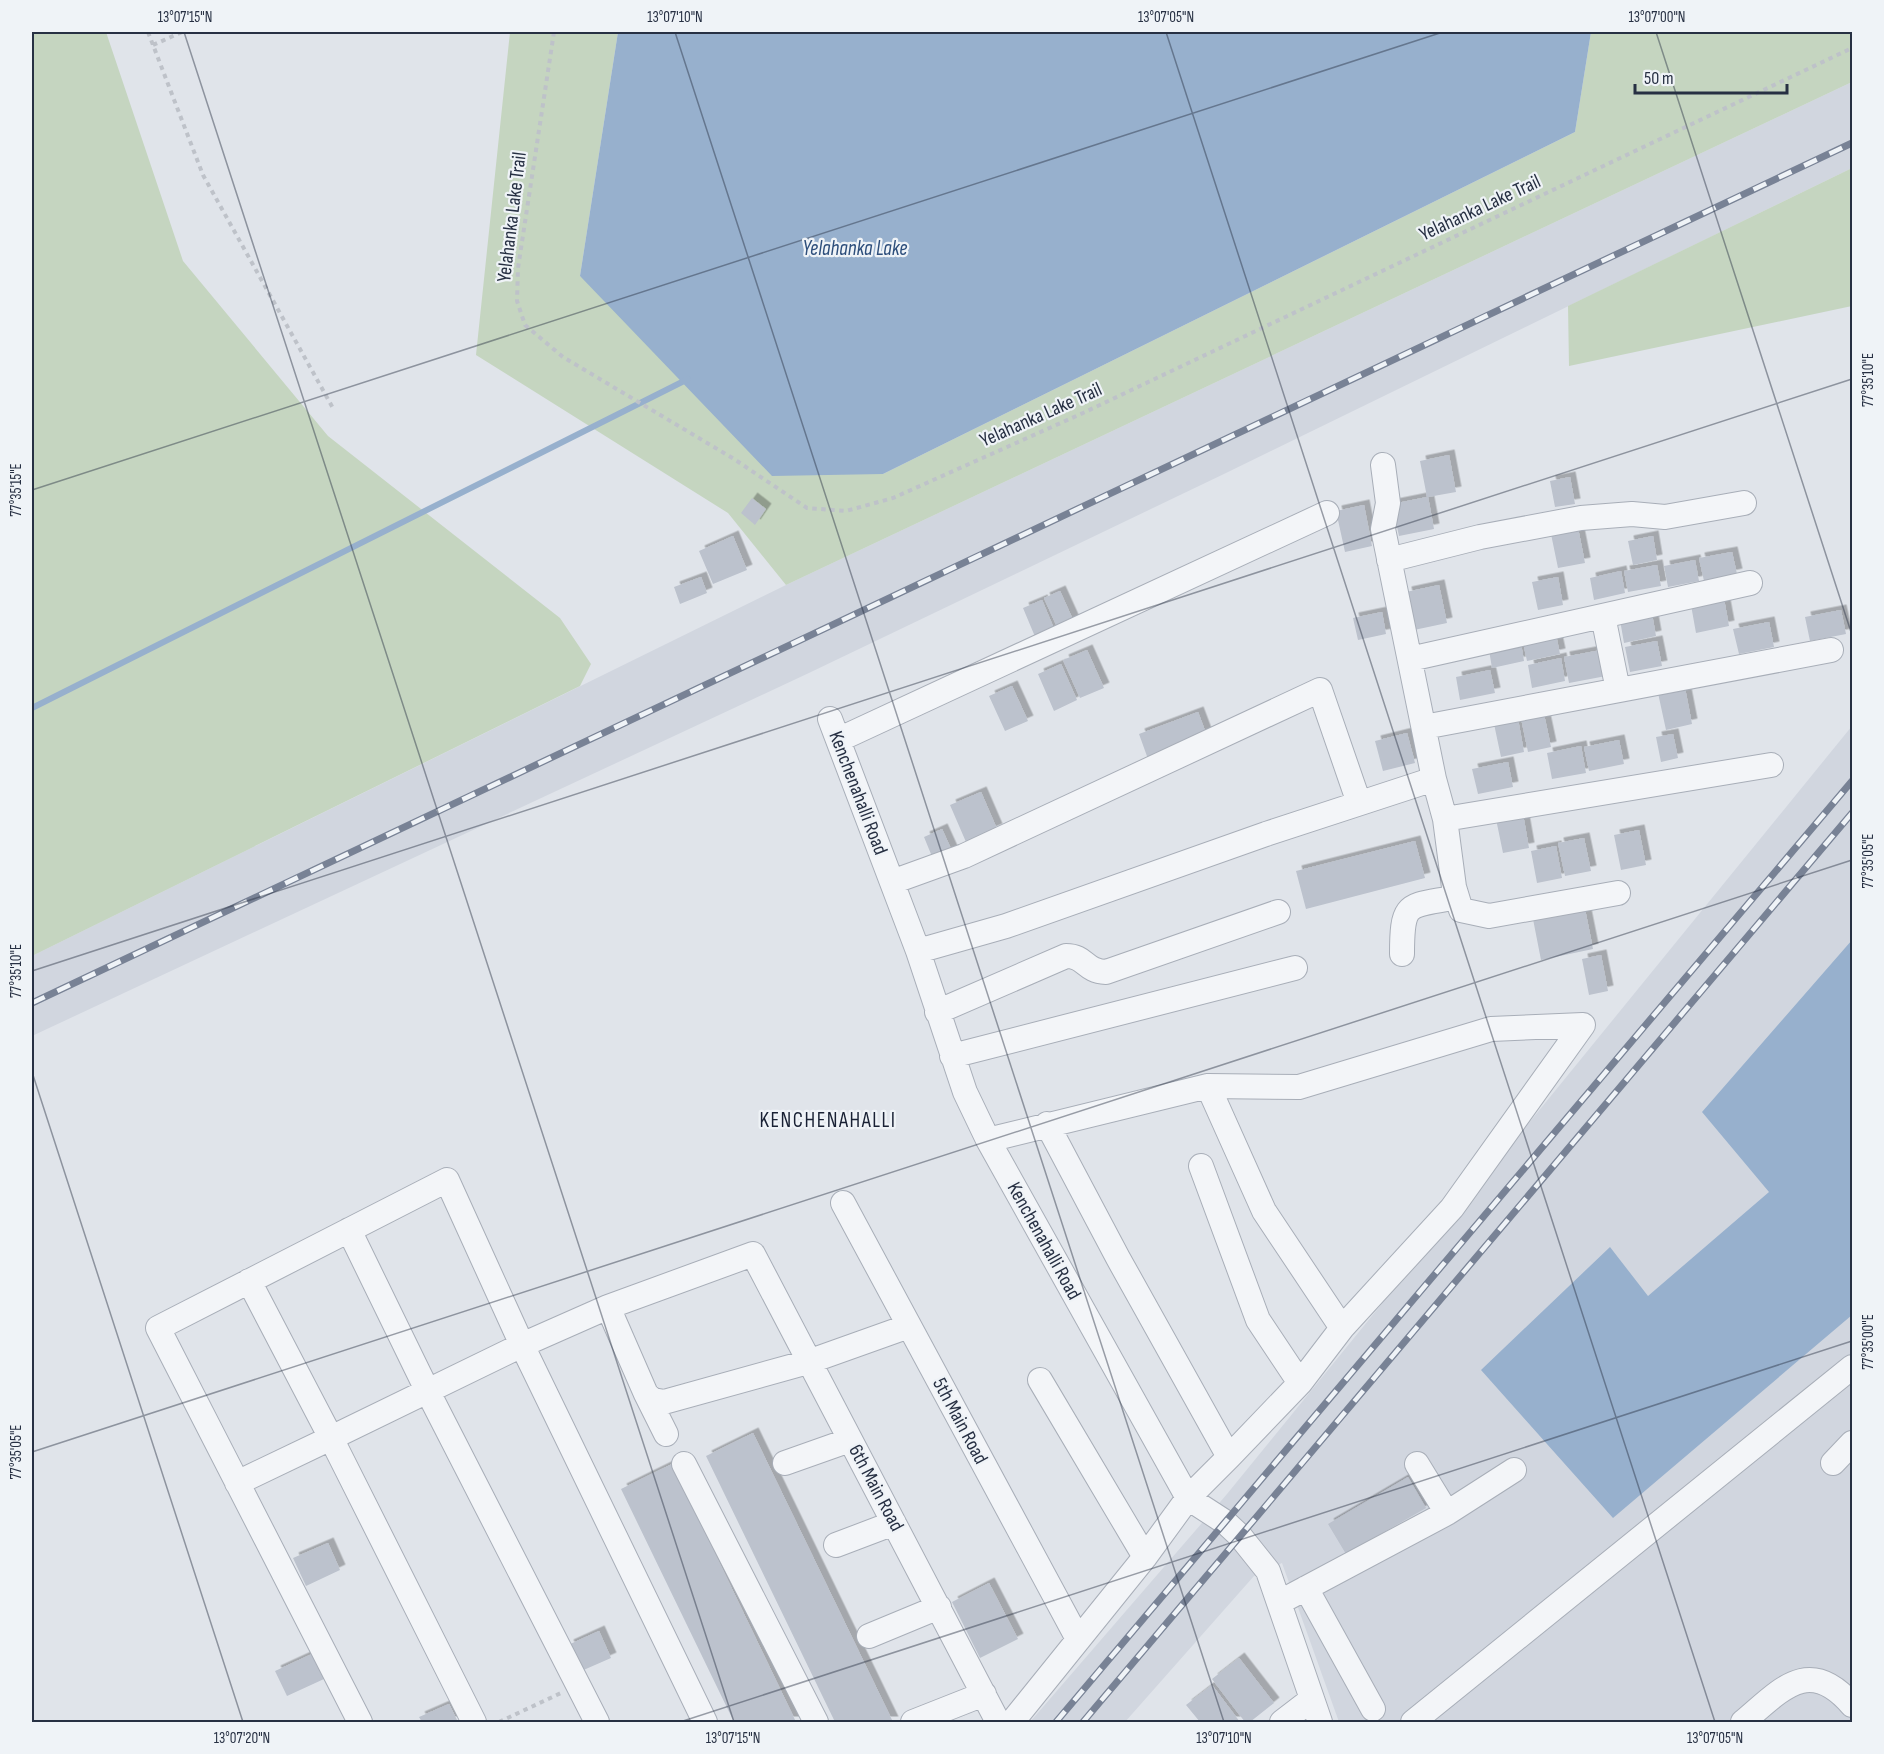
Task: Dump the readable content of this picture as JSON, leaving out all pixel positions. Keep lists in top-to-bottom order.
{
  "streets": {
    "street": ["Kenchenahalli Road", "5th Main Road", "6th Main Road"],
    "path": ["Yelahanka Lake Trail"]
  },
  "districts": ["KENCHENAHALLI"],
  "water": ["Yelahanka Lake"],
  "scale_bar": "50 m",
  "coordinates": [
    "13°07'15\"N",
    "13°07'10\"N",
    "13°07'05\"N",
    "13°07'00\"N",
    "77°35'10\"E",
    "77°35'15\"E",
    "77°35'05\"E",
    "77°35'00\"E",
    "13°07'20\"N"
  ]
}
